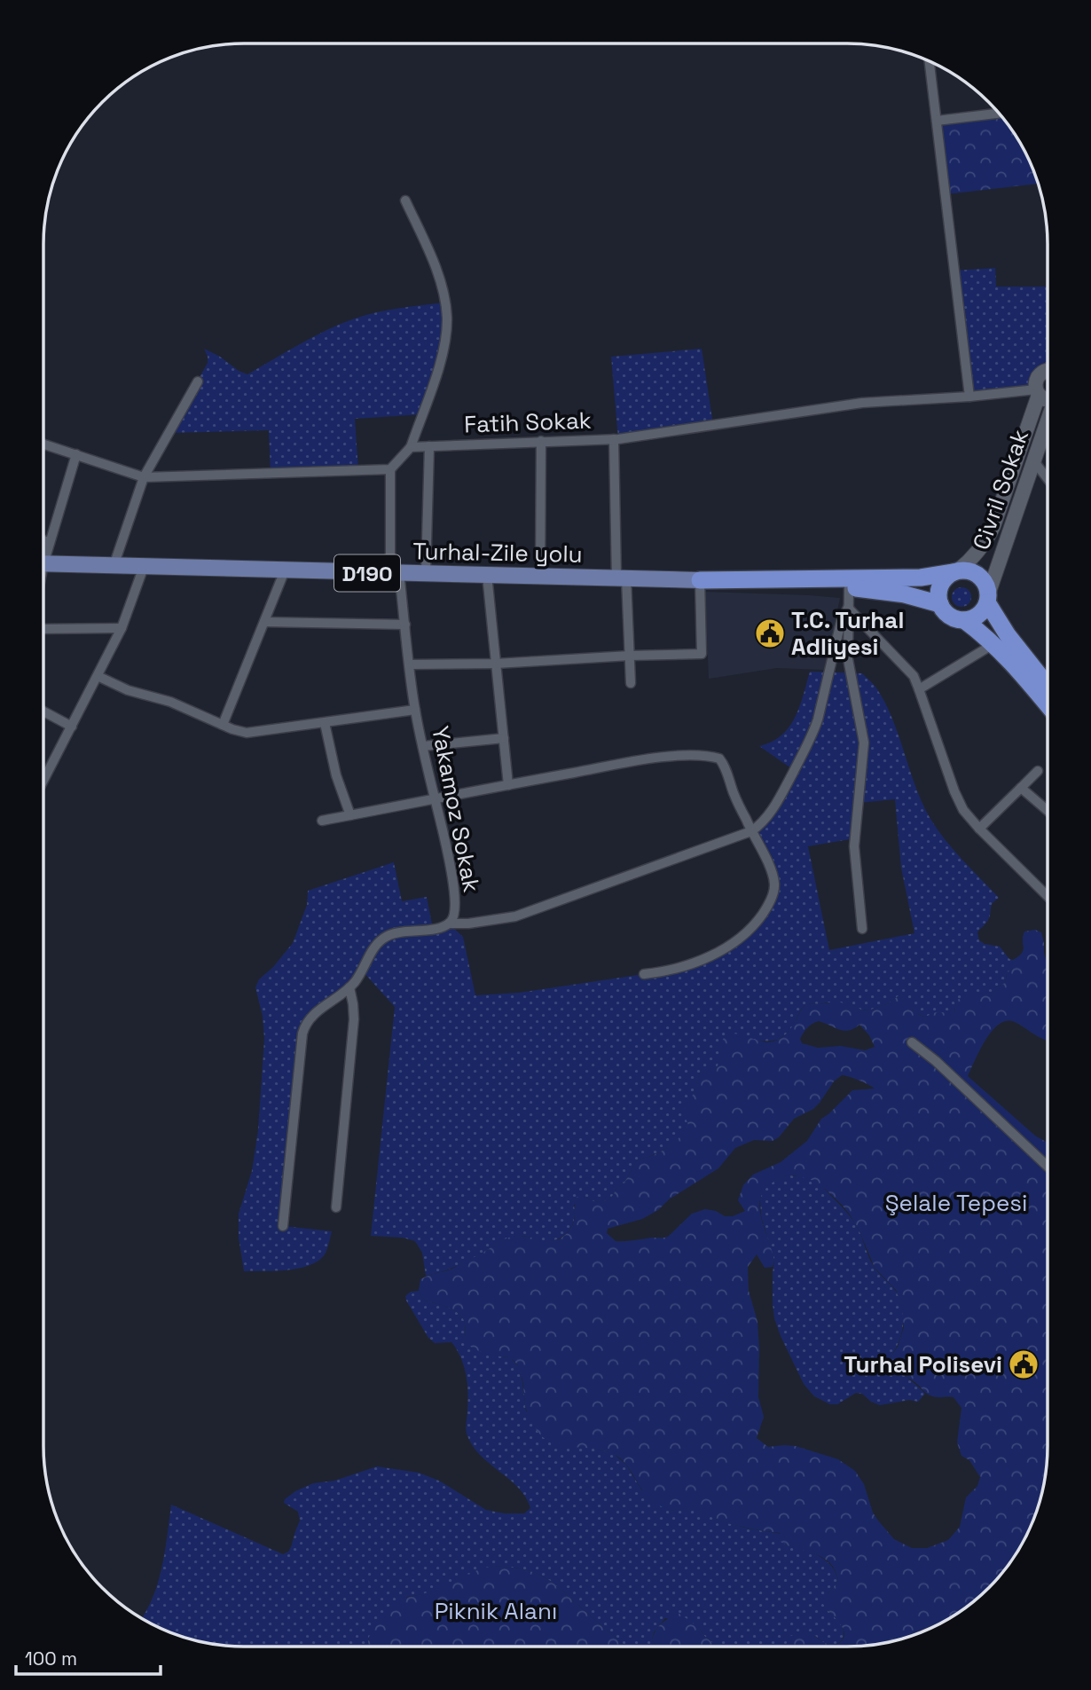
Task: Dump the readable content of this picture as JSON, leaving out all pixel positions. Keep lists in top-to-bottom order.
{
  "streets": {
    "highway": ["D190"],
    "main road": ["Turhal-Zile yolu"],
    "street": ["Fatih Sokak", "Civril Sokak", "Yakamoz Sokak"]
  },
  "crossings": [
    ["Fatih Sokak", "Civril Sokak"],
    ["Civril Sokak", "D190"],
    ["Turhal-Zile yolu", "D190"],
    ["Turhal-Zile yolu", "Yakamoz Sokak"]
  ],
  "parks": ["Şelale Tepesi", "Piknik Alanı"],
  "places": {
    "public building": ["T.C. Turhal Adliyesi", "Turhal Polisevi"]
  },
  "scale_bar": "100 m"
}
